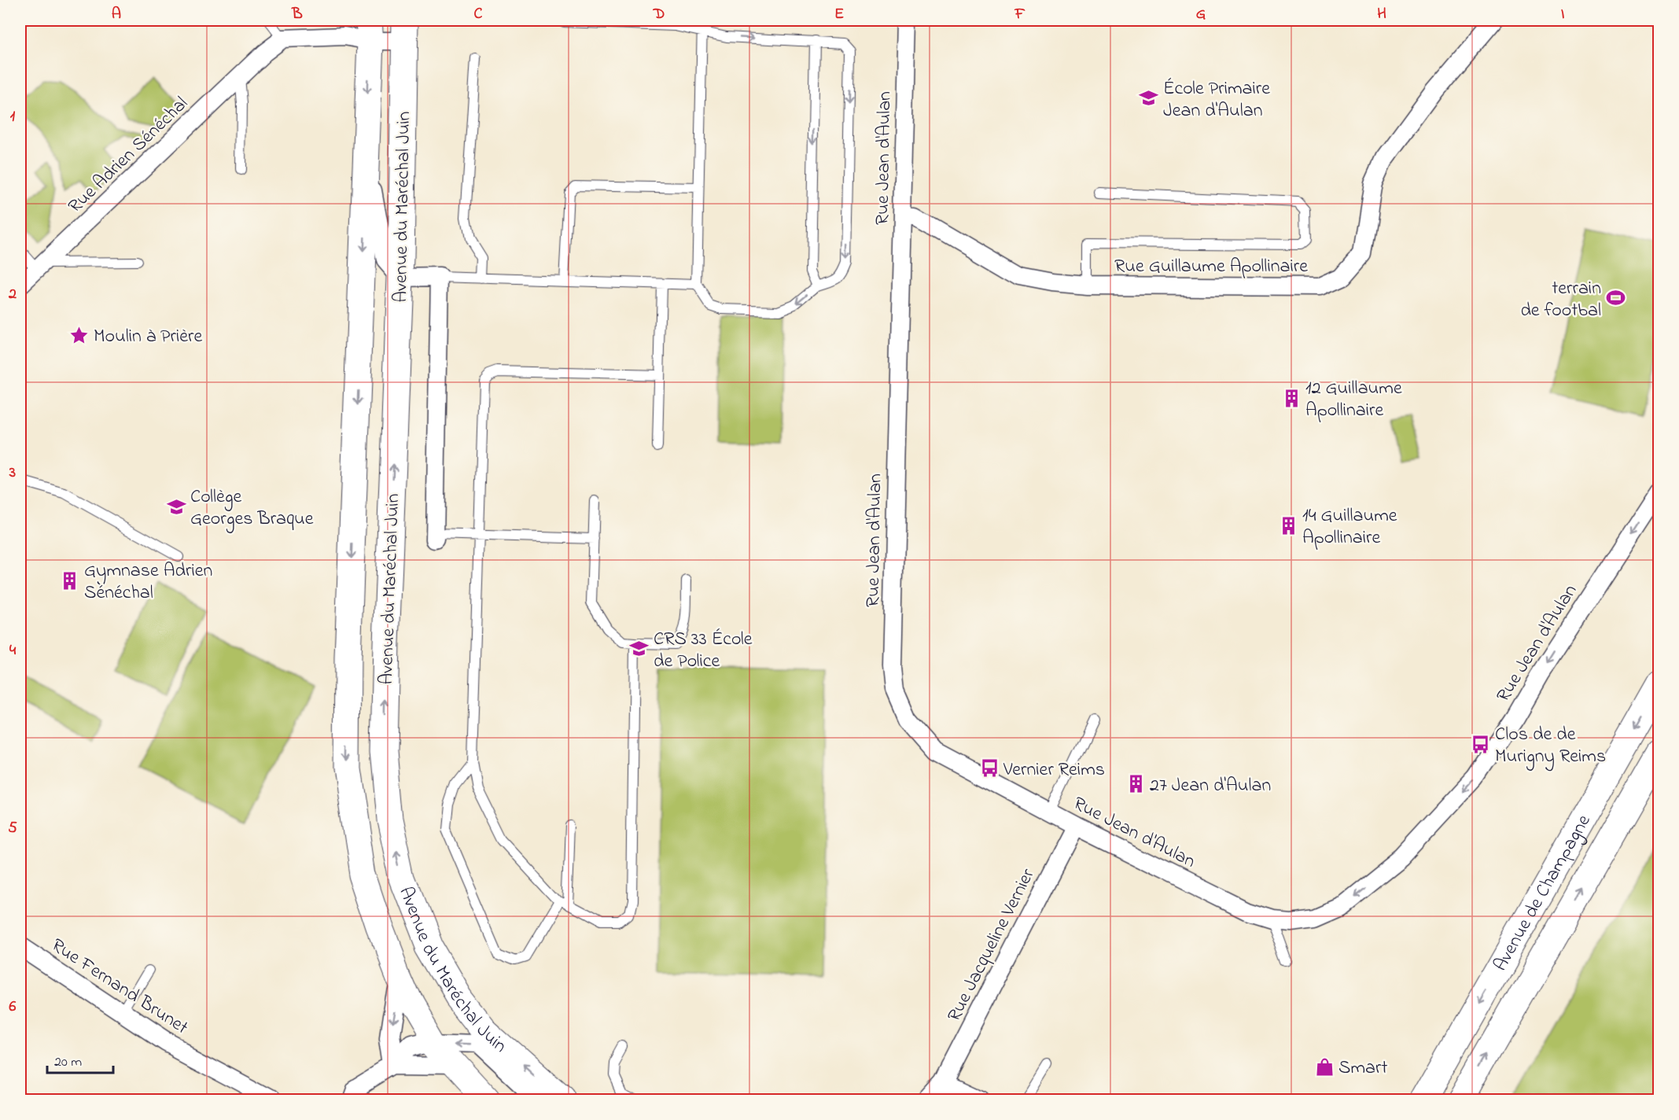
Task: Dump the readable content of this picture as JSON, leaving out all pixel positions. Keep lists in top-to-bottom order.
{
  "streets": {
    "main road": ["Avenue du Maréchal Juin", "Avenue de Champagne"],
    "street": [
      "Rue Adrien Sénéchal",
      "Rue Jean d'Aulan",
      "Rue Guillaume Apollinaire",
      "Rue Jacqueline Vernier",
      "Rue Fernand Brunet"
    ]
  },
  "crossings": [
    ["Rue Jean d'Aulan", "Rue Guillaume Apollinaire"],
    ["Rue Jean d'Aulan", "Rue Jacqueline Vernier"]
  ],
  "places": {
    "school or university": ["École Primaire Jean d'Aulan", "Collège Georges Braque", "CRS 33 École de Police"],
    "sports": ["terrain de footbal"],
    "place": ["Moulin à Prière"],
    "building": [
      "12 Guillaume Apollinaire",
      "14 Guillaume Apollinaire",
      "Gymnase Adrien Sénéchal",
      "27 Jean d'Aulan"
    ],
    "bus stop": ["Clos de de Murigny Reims", "Vernier Reims"],
    "shop": ["Smart"]
  },
  "scale_bar": "20 m",
  "grid": {
    "columns": [
      "A",
      "B",
      "C",
      "D",
      "E",
      "F",
      "G",
      "H",
      "I"
    ],
    "rows": [
      "1",
      "2",
      "3",
      "4",
      "5",
      "6"
    ]
  }
}
